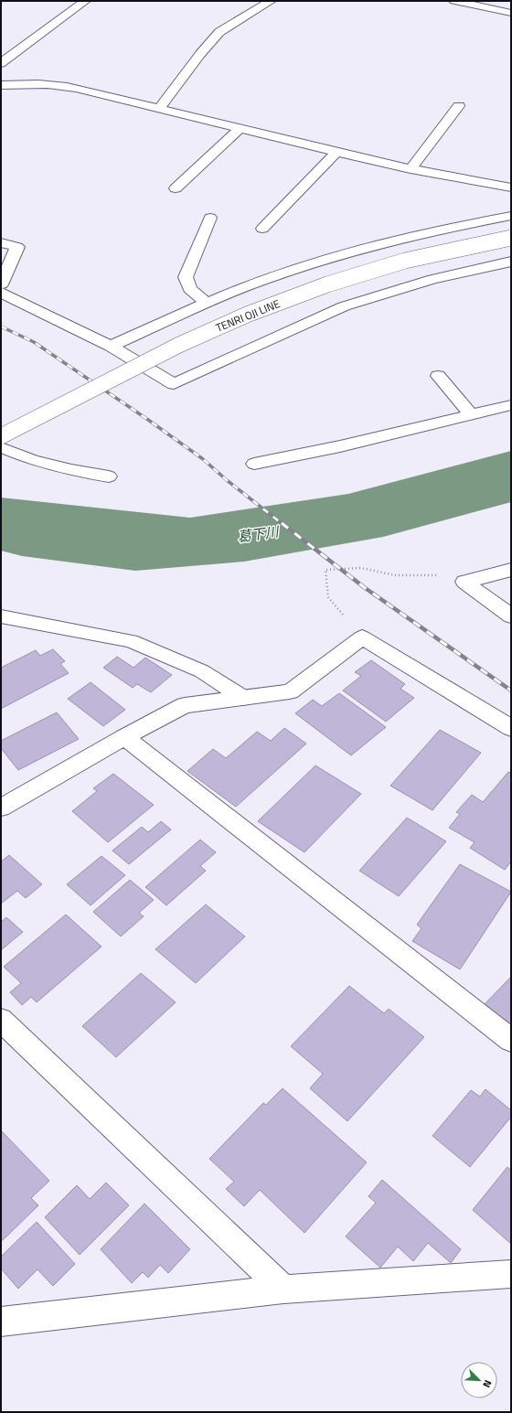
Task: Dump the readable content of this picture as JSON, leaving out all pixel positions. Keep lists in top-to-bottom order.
{
  "streets": {
    "main road": ["TENRI OJI LINE"]
  },
  "water": ["葛下川"],
  "north": "bottom right"
}
